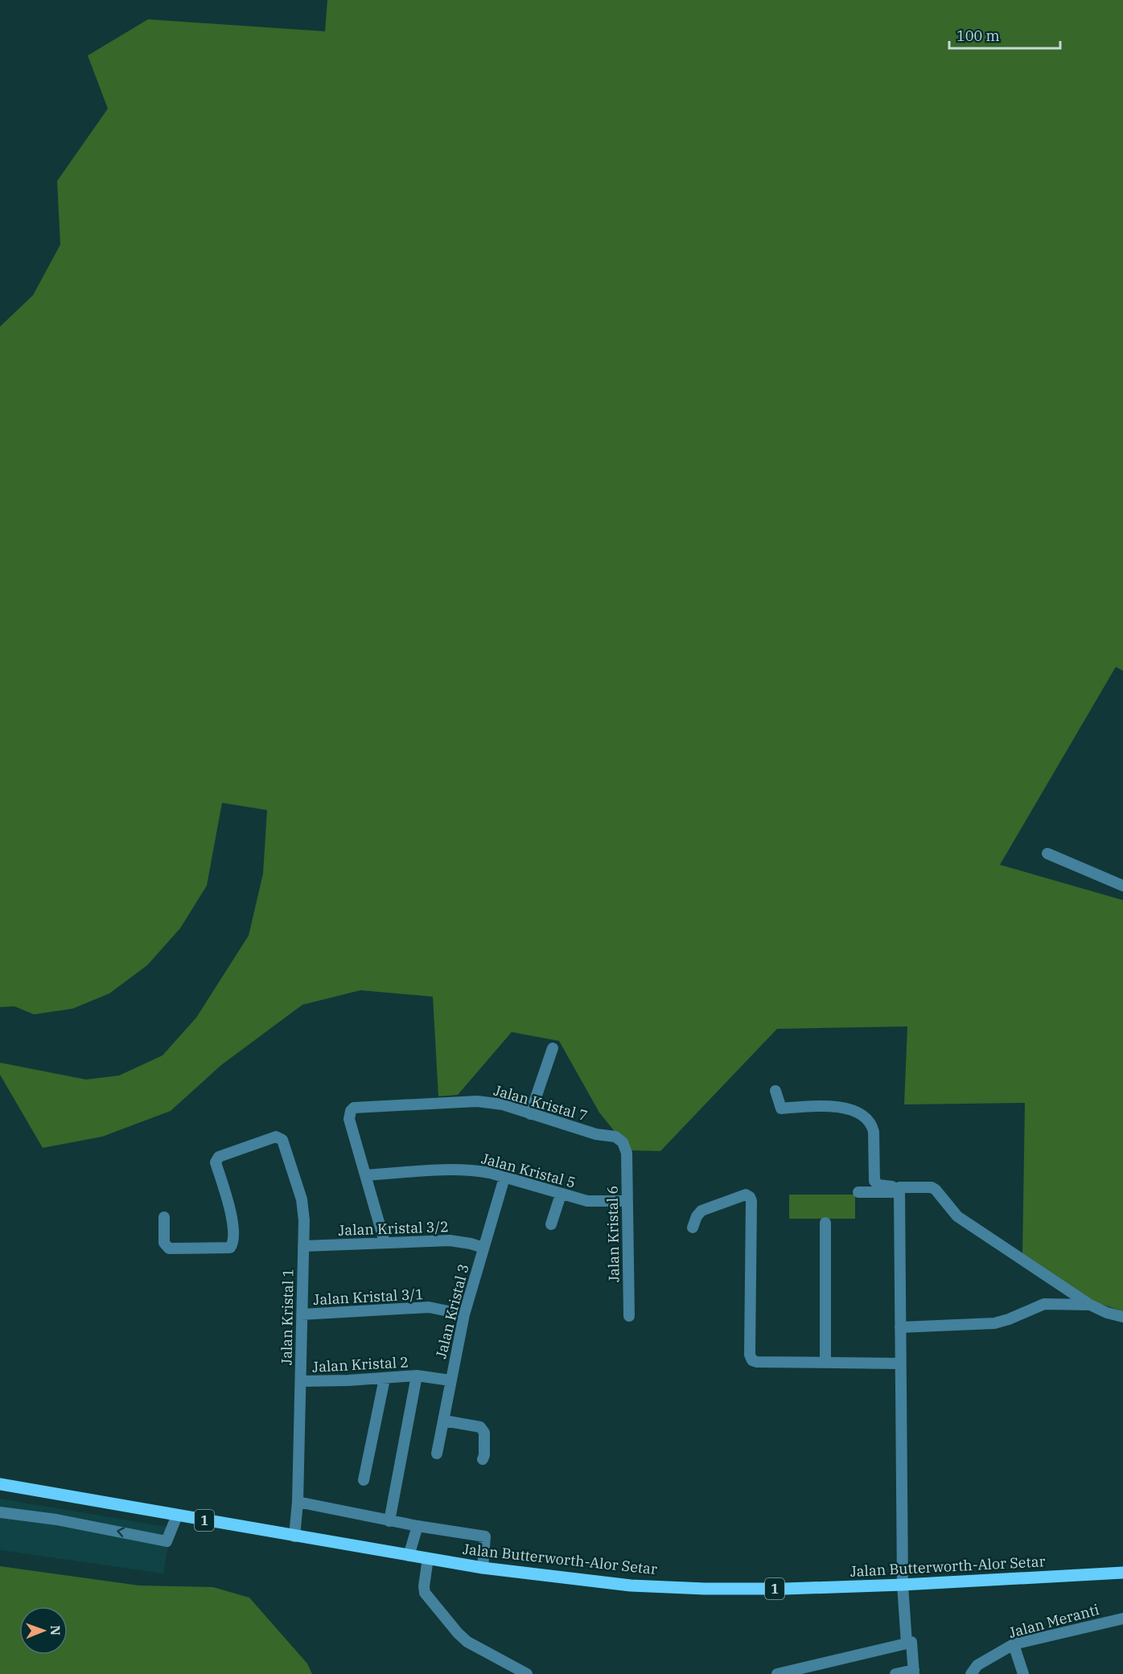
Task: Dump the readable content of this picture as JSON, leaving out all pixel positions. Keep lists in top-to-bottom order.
{
  "streets": {
    "main road": ["1", "Jalan Butterworth-Alor Setar"],
    "street": [
      "Jalan Kristal 7",
      "Jalan Kristal 5",
      "Jalan Kristal 3/2",
      "Jalan Kristal 6",
      "Jalan Kristal 3/1",
      "Jalan Kristal 3",
      "Jalan Kristal 1",
      "Jalan Kristal 2",
      "Jalan Meranti"
    ]
  },
  "crossings": [
    ["Jalan Kristal 7", "Jalan Kristal 5"],
    ["Jalan Kristal 7", "Jalan Kristal 6"],
    ["Jalan Kristal 5", "Jalan Kristal 6"],
    ["Jalan Kristal 5", "Jalan Kristal 3"],
    ["Jalan Kristal 3/2", "Jalan Kristal 3"],
    ["Jalan Kristal 3/2", "Jalan Kristal 1"],
    ["Jalan Kristal 3/1", "Jalan Kristal 3"],
    ["Jalan Kristal 3/1", "Jalan Kristal 1"],
    ["Jalan Kristal 3", "Jalan Kristal 2"],
    ["Jalan Kristal 1", "Jalan Kristal 2"],
    ["Jalan Kristal 1", "Jalan Butterworth-Alor Setar"]
  ],
  "scale_bar": "100 m",
  "north": "right"
}
